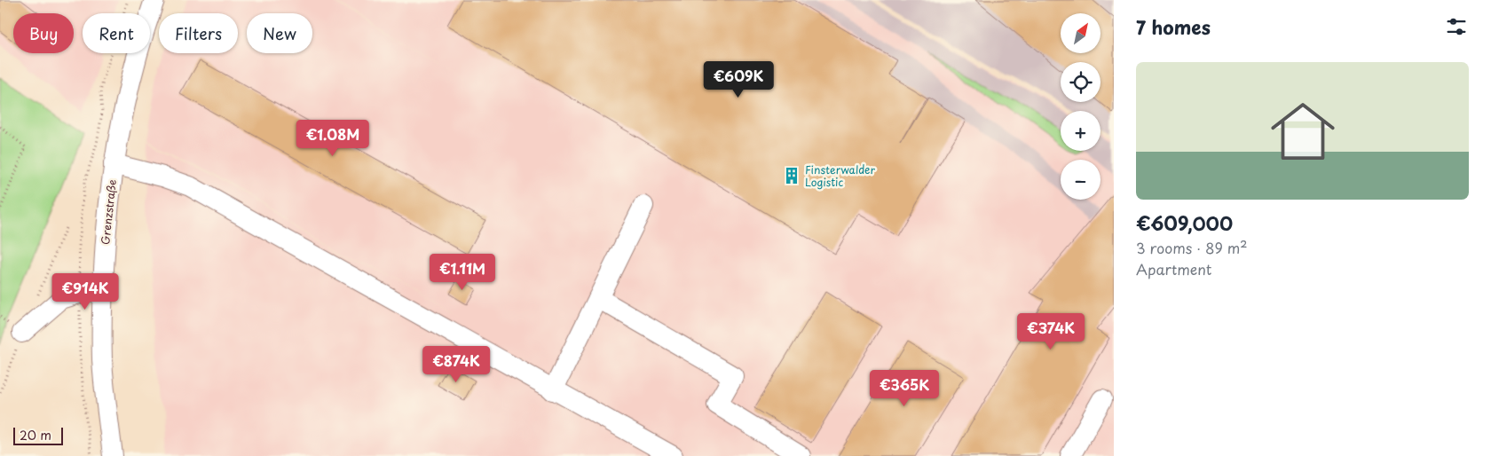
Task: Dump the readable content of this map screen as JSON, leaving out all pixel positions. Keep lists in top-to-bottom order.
{
  "streets": {
    "street": ["Grenzstraße"]
  },
  "places": {
    "building": ["Finsterwalder Logistic"]
  },
  "scale_bar": "20 m",
  "north": "top right",
  "page": {
    "heading": "7 homes",
    "map_buttons": ["+", "−"],
    "chip": [
      "Buy",
      "Rent",
      "Filters",
      "New"
    ],
    "list": [
      {
        "name": "€609,000",
        "note": "3 rooms · 89 m² · Apartment"
      }
    ],
    "price": [
      "€609K",
      "€1.08M",
      "€1.11M",
      "€914K",
      "€374K",
      "€874K",
      "€365K"
    ],
    "scale": "20 m"
  }
}
